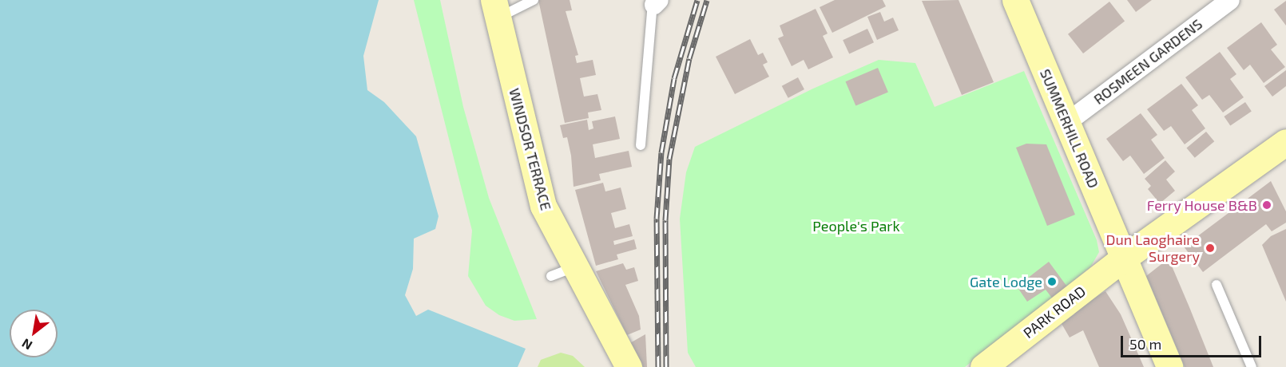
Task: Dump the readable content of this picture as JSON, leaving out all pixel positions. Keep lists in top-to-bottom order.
{
  "streets": {
    "main road": ["SUMMERHILL ROAD", "WINDSOR TERRACE", "PARK ROAD"],
    "street": ["ROSMEEN GARDENS"]
  },
  "crossings": [
    ["ROSMEEN GARDENS", "SUMMERHILL ROAD"],
    ["SUMMERHILL ROAD", "PARK ROAD"]
  ],
  "parks": ["People's Park"],
  "places": ["Ferry House B&B", "Dun Laoghaire Surgery", "Gate Lodge"],
  "scale_bar": "50 m",
  "north": "bottom left"
}
